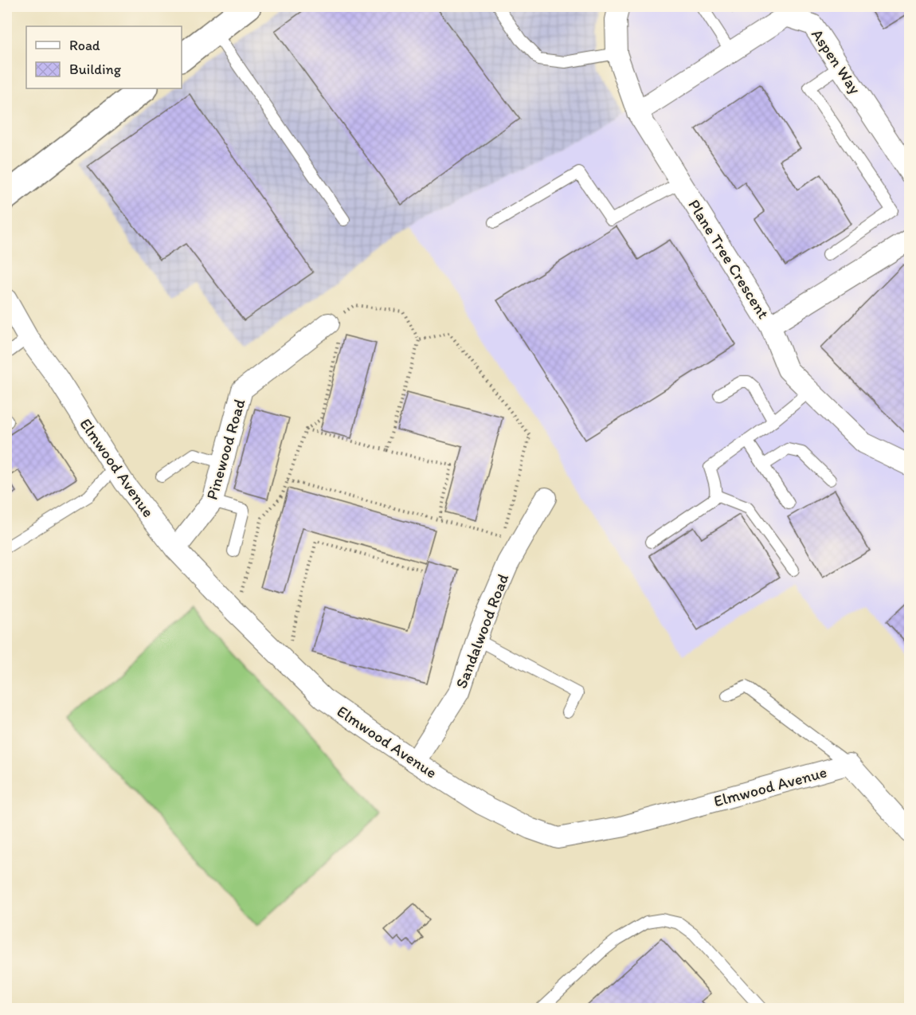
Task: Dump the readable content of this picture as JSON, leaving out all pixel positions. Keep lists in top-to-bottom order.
{
  "streets": {
    "street": [
      "Aspen Way",
      "Plane Tree Crescent",
      "Pinewood Road",
      "Elmwood Avenue",
      "Sandalwood Road"
    ]
  },
  "crossings": [
    ["Aspen Way", "Plane Tree Crescent"],
    ["Pinewood Road", "Elmwood Avenue"],
    ["Elmwood Avenue", "Sandalwood Road"]
  ],
  "legend": ["Road", "Building"]
}
